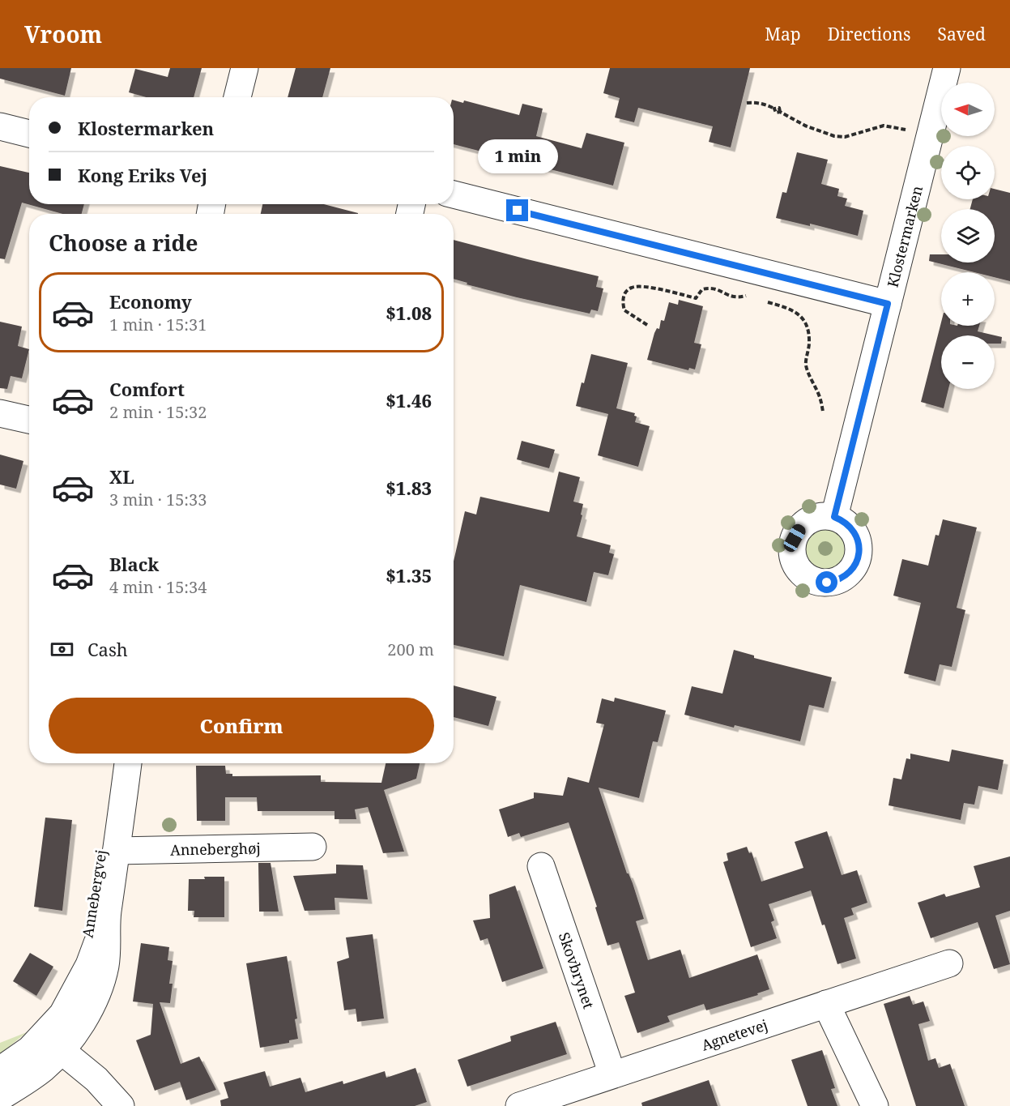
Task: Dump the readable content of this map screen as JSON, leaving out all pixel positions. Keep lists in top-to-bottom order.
{
  "streets": {
    "street": [
      "Klostermarken",
      "Anneberghøj",
      "Annebergvej",
      "Skovbrynet",
      "Agnetevej"
    ]
  },
  "crossings": [
    ["Anneberghøj", "Annebergvej"],
    ["Skovbrynet", "Agnetevej"]
  ],
  "north": "left",
  "page": {
    "header": "Vroom",
    "nav": ["Map", "Directions", "Saved"],
    "map_buttons": ["+", "−"],
    "banner": ["Klostermarken", "Kong Eriks Vej"],
    "bubble": "1 min",
    "heading": "Choose a ride",
    "list": [
      {
        "name": "Economy",
        "note": "1 min · 15:31",
        "value": "$1.08"
      },
      {
        "name": "Comfort",
        "note": "2 min · 15:32",
        "value": "$1.46"
      },
      {
        "name": "XL",
        "note": "3 min · 15:33",
        "value": "$1.83"
      },
      {
        "name": "Black",
        "note": "4 min · 15:34",
        "value": "$1.35"
      }
    ],
    "pay": ["Cash", "200 m"],
    "buttons": "Confirm"
  }
}
